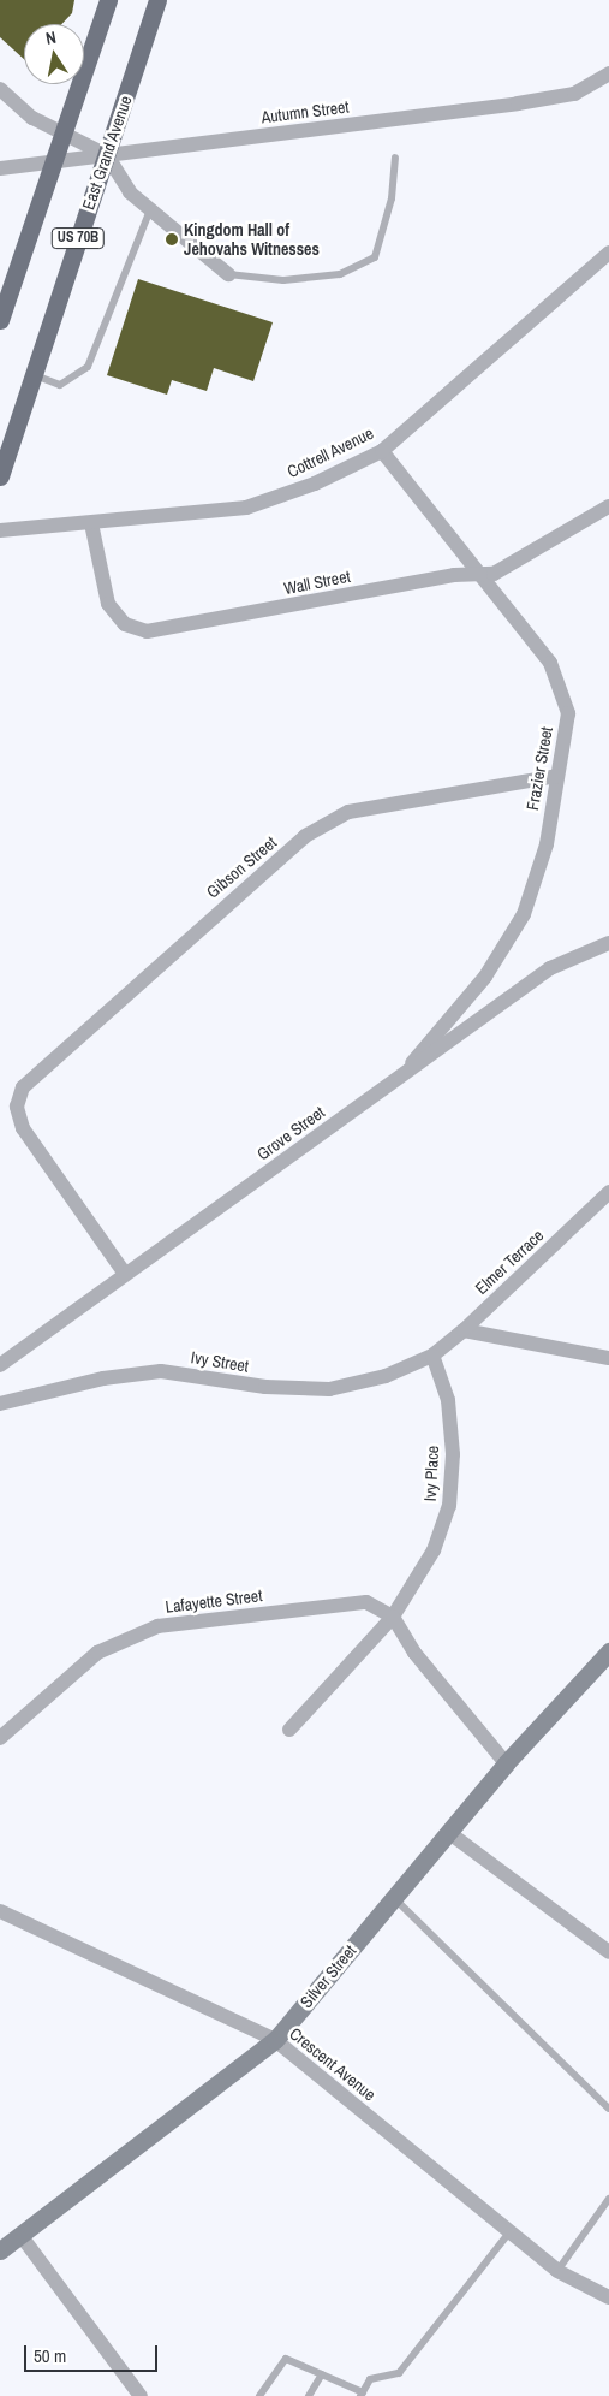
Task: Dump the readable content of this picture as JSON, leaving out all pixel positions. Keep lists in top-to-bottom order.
{
  "streets": {
    "main road": ["East Grand Avenue", "US 70B"],
    "street": [
      "Autumn Street",
      "Cottrell Avenue",
      "Wall Street",
      "Frazier Street",
      "Gibson Street",
      "Grove Street",
      "Elmer Terrace",
      "Ivy Street",
      "Ivy Place",
      "Lafayette Street",
      "Silver Street",
      "Crescent Avenue"
    ]
  },
  "crossings": [
    ["Autumn Street", "East Grand Avenue"],
    ["Autumn Street", "US 70B"],
    ["Cottrell Avenue", "Wall Street"],
    ["Cottrell Avenue", "Frazier Street"],
    ["Wall Street", "Frazier Street"],
    ["Frazier Street", "Gibson Street"],
    ["Frazier Street", "Grove Street"],
    ["Gibson Street", "Grove Street"],
    ["Elmer Terrace", "Ivy Street"],
    ["Elmer Terrace", "Ivy Place"],
    ["Ivy Street", "Ivy Place"],
    ["Ivy Place", "Lafayette Street"],
    ["Silver Street", "Crescent Avenue"]
  ],
  "places": ["Kingdom Hall of Jehovahs Witnesses"],
  "scale_bar": "50 m",
  "north": "top"
}
